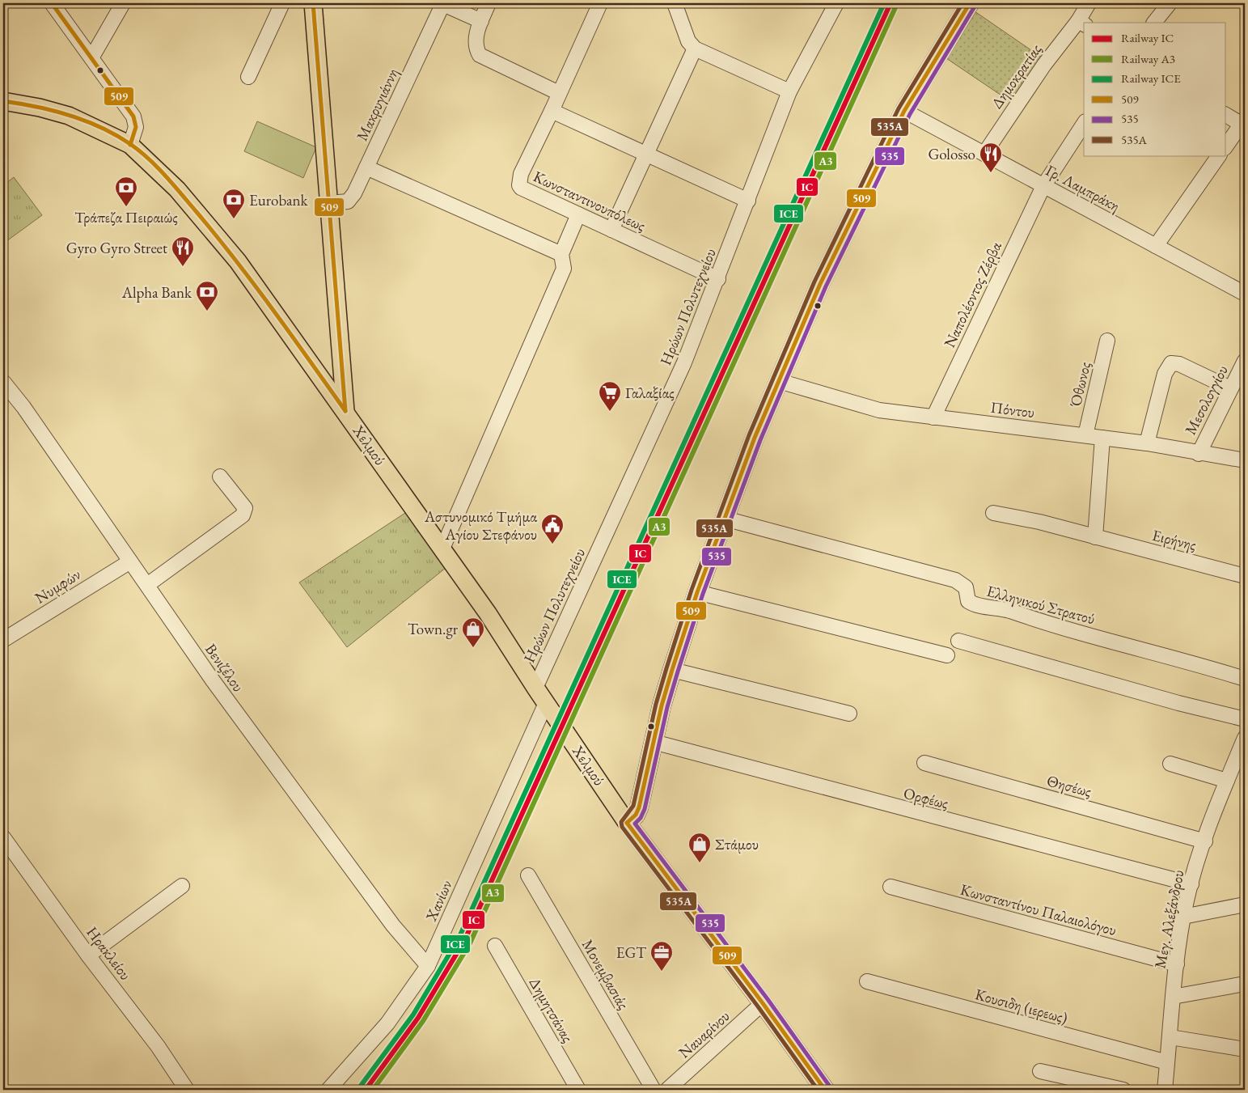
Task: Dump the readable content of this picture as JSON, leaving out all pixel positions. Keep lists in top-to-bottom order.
{
  "streets": {
    "main road": ["Χελμού"],
    "street": [
      "Δημοκρατίας",
      "Μακρυγιάννη",
      "Γρ. Λαμπράκη",
      "Κωνσταντινουπόλεως",
      "Ναπολέοντος Ζέρβα",
      "Ηρώων Πολυτεχνείου",
      "Όθωνος",
      "Μεσολογγίου",
      "Πόντου",
      "Ειρήνης",
      "Νυμφών",
      "Ελληνικού Στρατού",
      "Βενιζέλου",
      "Θησέως",
      "Ορφέως",
      "Χανίων",
      "Κωνσταντίνου Παλαιολόγου",
      "Μεγ. Αλεξάνδρου",
      "Ηρακλείου",
      "Μονεμβασιάς",
      "Κουσιδη (ιερεως)",
      "Δημητσάνας",
      "Ναυαρίνου"
    ]
  },
  "crossings": [
    ["Δημοκρατίας", "Γρ. Λαμπράκη"],
    ["Γρ. Λαμπράκη", "Ναπολέοντος Ζέρβα"],
    ["Κωνσταντινουπόλεως", "Ηρώων Πολυτεχνείου"],
    ["Ναπολέοντος Ζέρβα", "Πόντου"],
    ["Ηρώων Πολυτεχνείου", "Χελμού"],
    ["Όθωνος", "Πόντου"],
    ["Μεσολογγίου", "Πόντου"],
    ["Χελμού", "Χανίων"],
    ["Χελμού", "Ναυαρίνου"],
    ["Νυμφών", "Βενιζέλου"],
    ["Βενιζέλου", "Χανίων"],
    ["Θησέως", "Μεγ. Αλεξάνδρου"],
    ["Ορφέως", "Μεγ. Αλεξάνδρου"],
    ["Κωνσταντίνου Παλαιολόγου", "Μεγ. Αλεξάνδρου"],
    ["Μεγ. Αλεξάνδρου", "Κουσιδη (ιερεως)"]
  ],
  "places": {
    "restaurant": ["Golosso", "Gyro Gyro Street"],
    "bank": ["Τράπεζα Πειραιώς", "Eurobank", "Alpha Bank"],
    "supermarket": ["Γαλαξίας"],
    "public building": ["Αστυνομικό Τμήμα Αγίου Στεφάνου"],
    "shop": ["Town.gr", "Στάμου"],
    "office": ["EGT"]
  },
  "lines": [
    "rail line IC",
    "rail line ICE",
    "transit line 509",
    "transit line 535A",
    "rail line A3",
    "transit line 535"
  ],
  "legend": [
    "Railway IC",
    "Railway A3",
    "Railway ICE",
    "509",
    "535",
    "535A"
  ]
}
